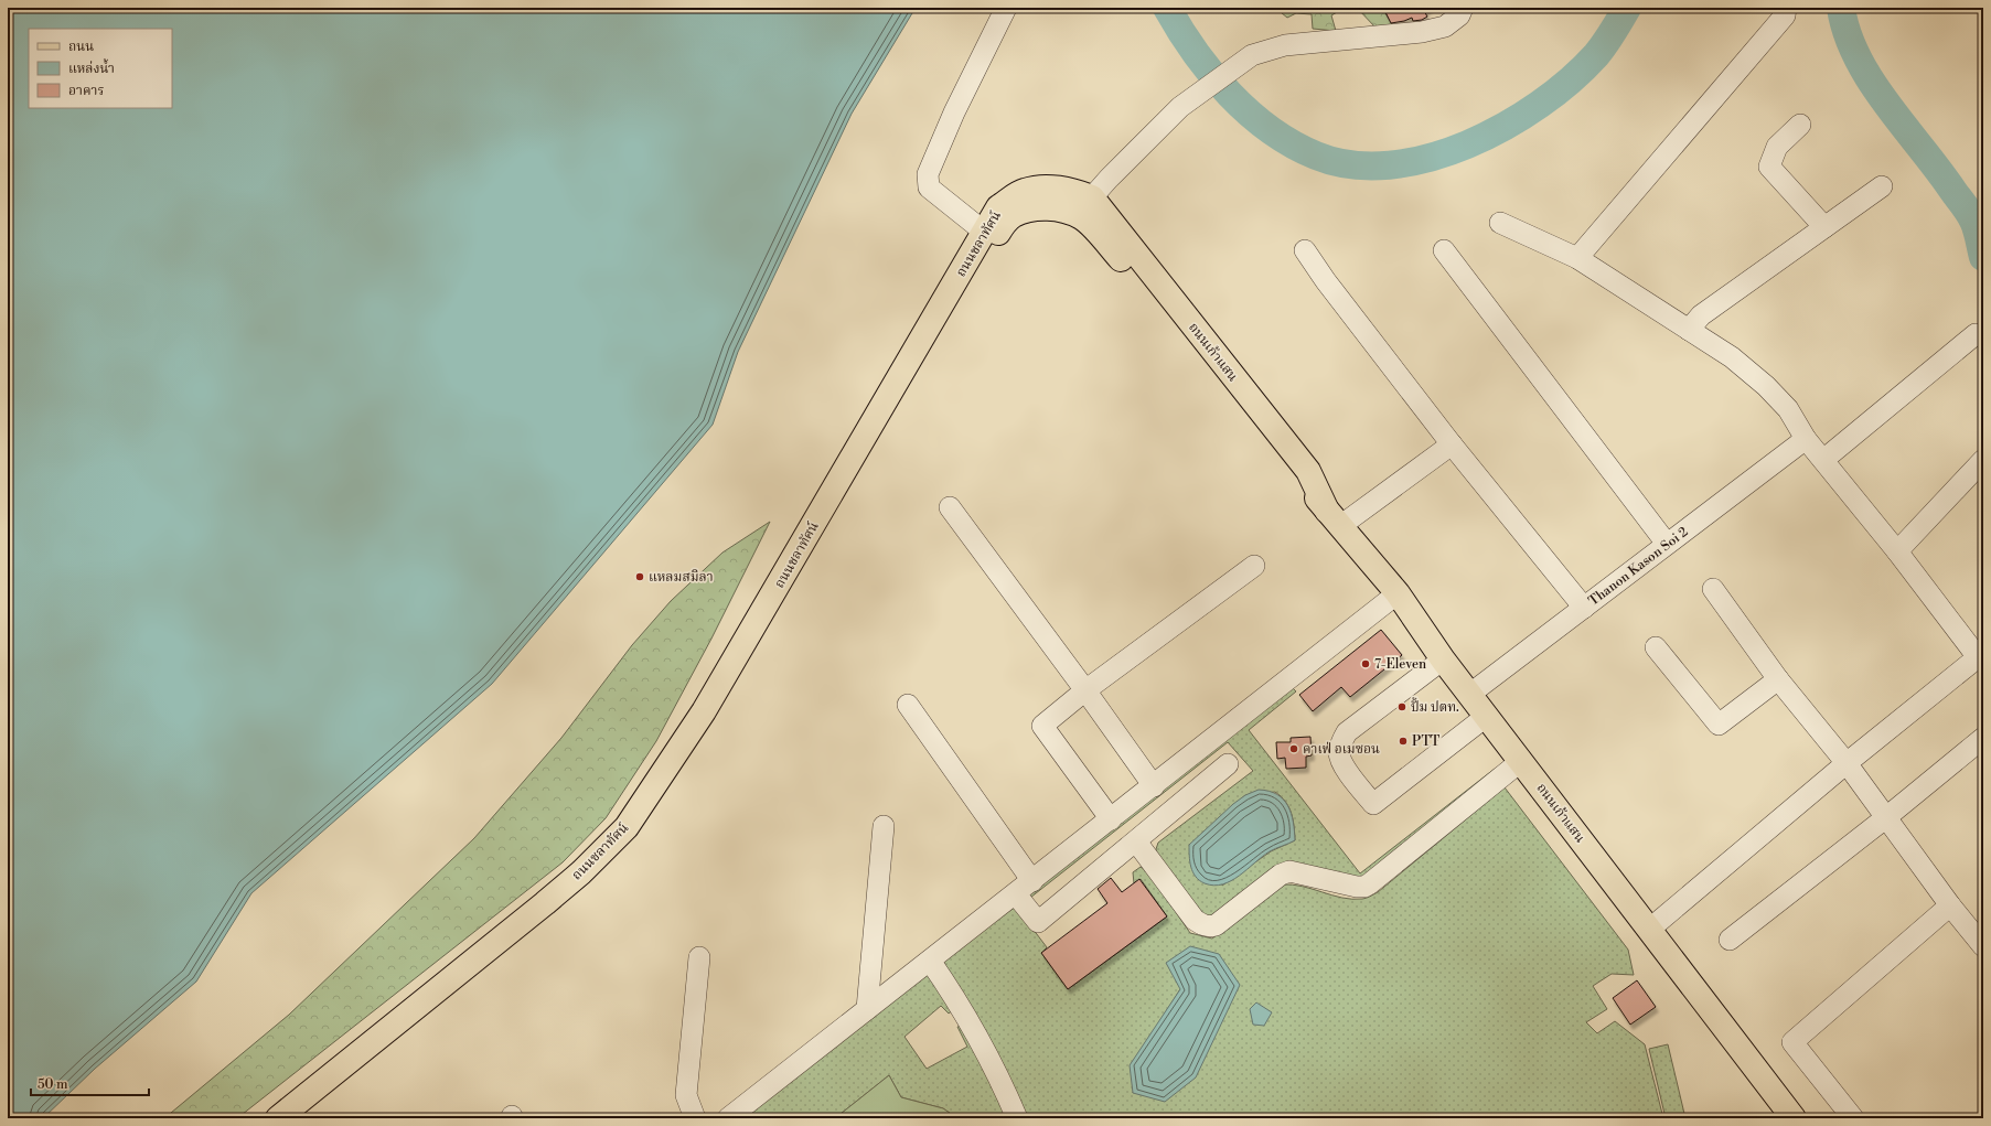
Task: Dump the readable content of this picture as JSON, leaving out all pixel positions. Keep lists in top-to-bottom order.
{
  "streets": {
    "main road": ["ถนนชลาทัศน์", "ถนนเก้าแสน"],
    "street": ["Thanon Kason Soi 2"]
  },
  "crossings": [
    ["ถนนชลาทัศน์", "ถนนเก้าแสน"],
    ["ถนนเก้าแสน", "Thanon Kason Soi 2"]
  ],
  "places": [
    "แหลมสมิลา",
    "7-Eleven",
    "ปั้ม ปตท.",
    "PTT",
    "คาเฟ่ อเมซอน"
  ],
  "legend": ["ถนน", "แหล่งน้ำ", "อาคาร"],
  "scale_bar": "50 m"
}
